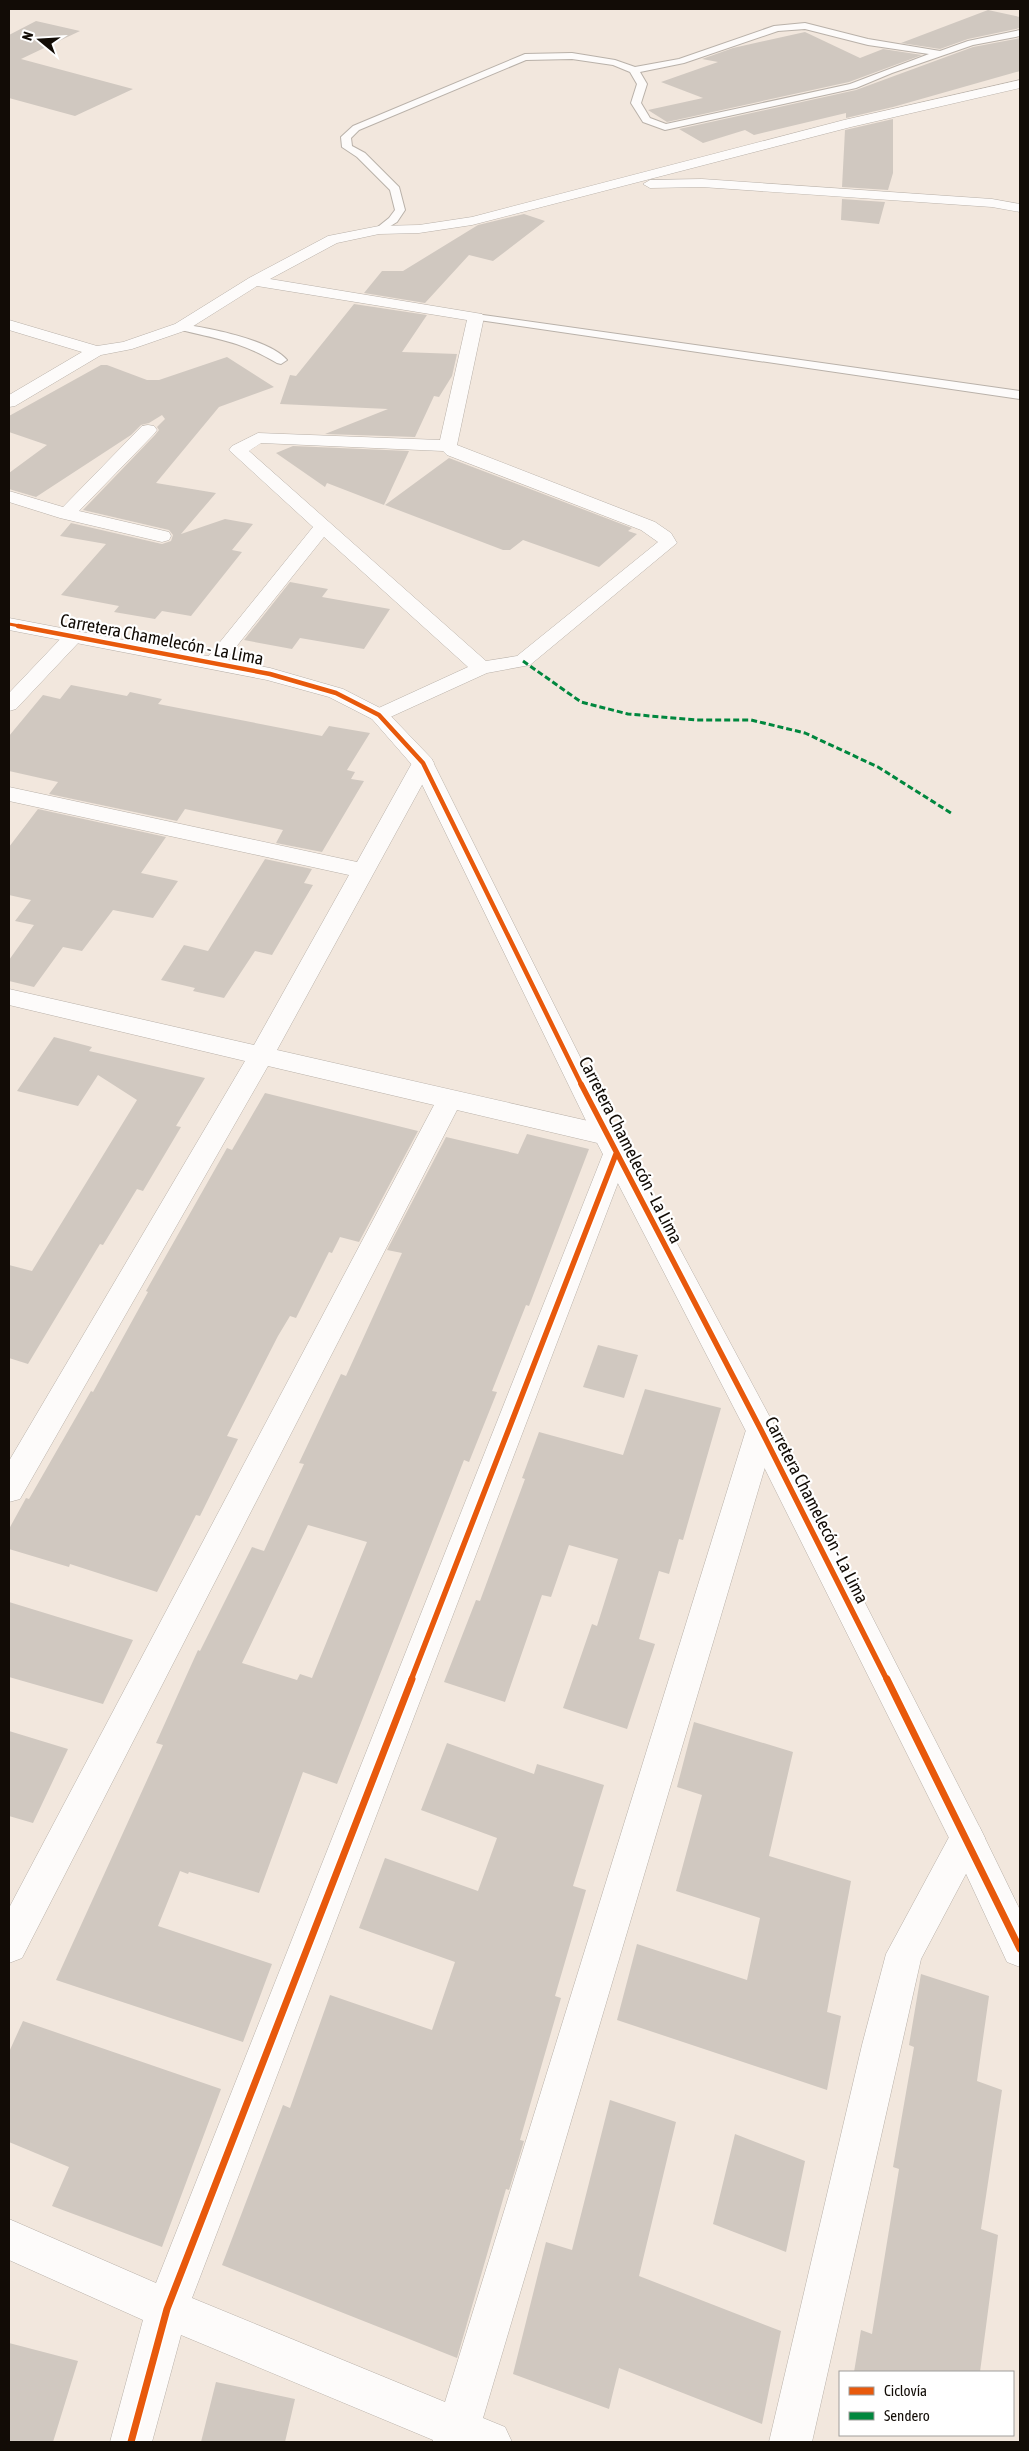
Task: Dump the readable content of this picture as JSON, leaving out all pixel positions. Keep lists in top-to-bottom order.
{
  "streets": {
    "street": ["Carretera Chamelecón - La Lima"]
  },
  "legend": ["Ciclovía", "Sendero"],
  "north": "left"
}
